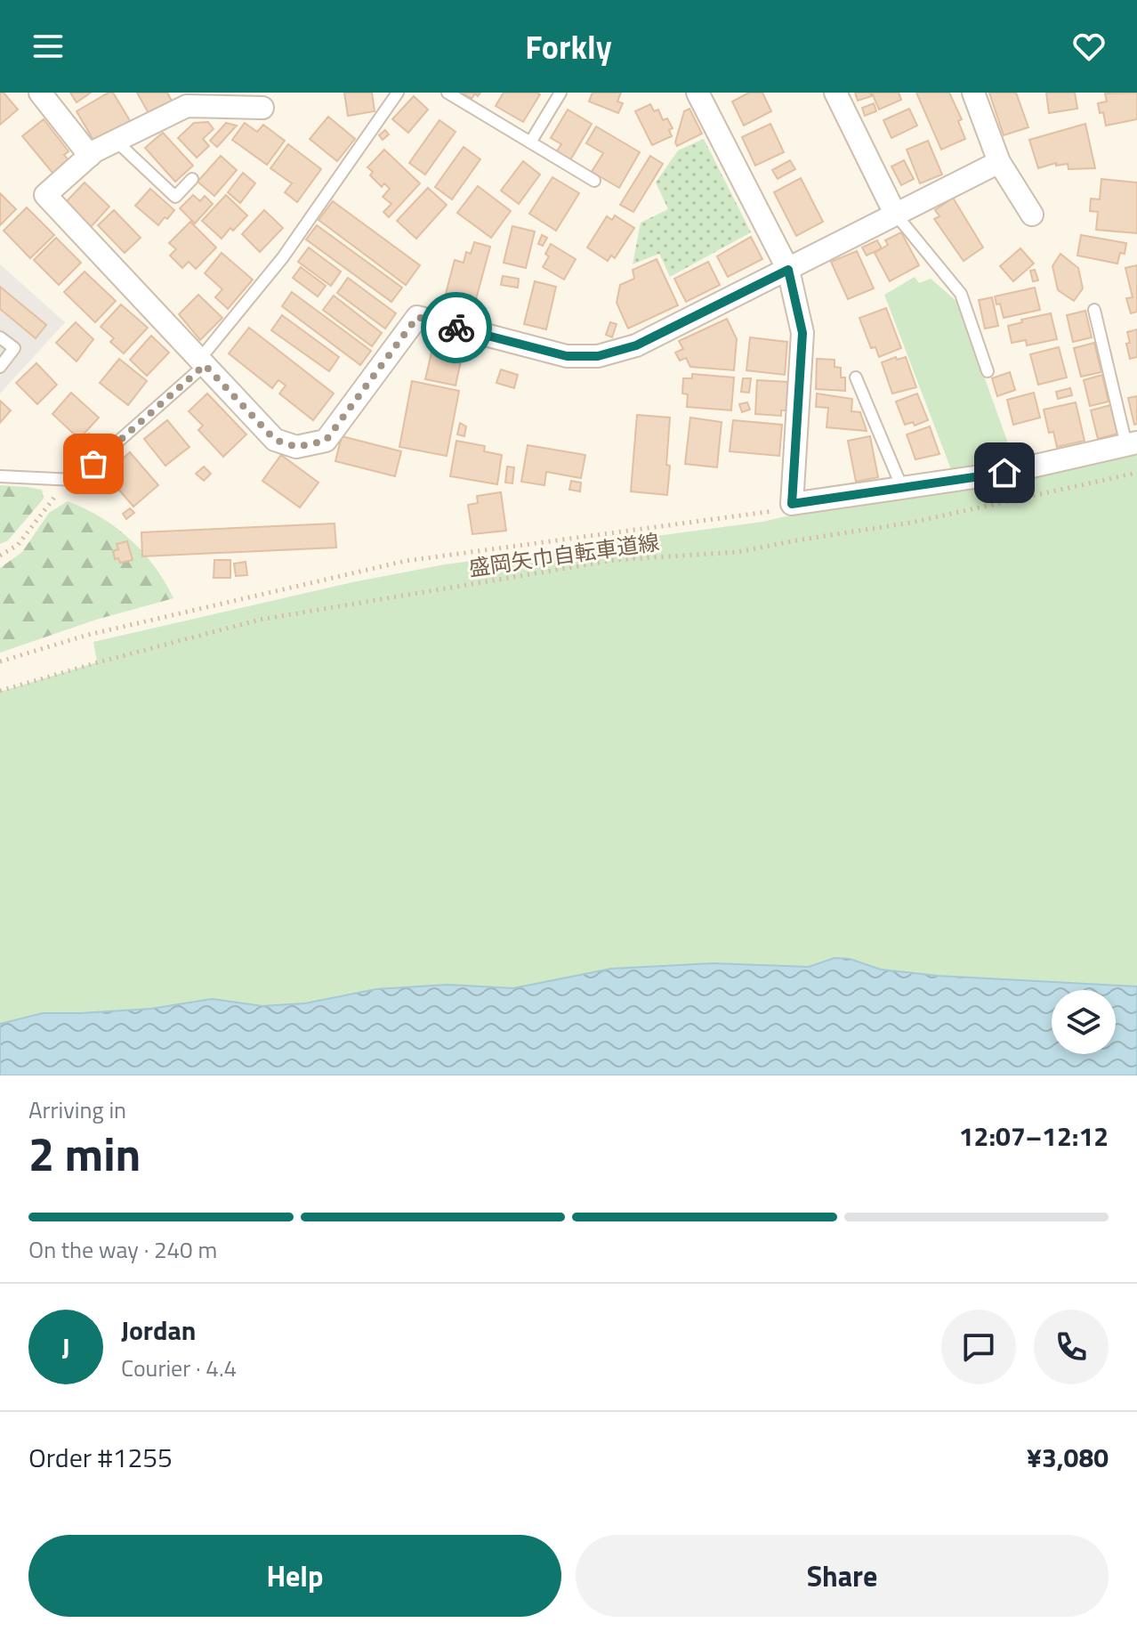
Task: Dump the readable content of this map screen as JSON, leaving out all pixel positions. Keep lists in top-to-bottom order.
{
  "streets": {
    "path": ["盛岡矢巾自転車道線"]
  },
  "page": {
    "header": "Forkly",
    "heading": ["2 min", "Arriving in", "12:07–12:12"],
    "panel": [
      "Jordan",
      "Courier · 4.4",
      "Order #1255",
      "¥3,080"
    ],
    "bar": "On the way · 240 m",
    "round": "J",
    "buttons": ["Help", "Share"]
  }
}
